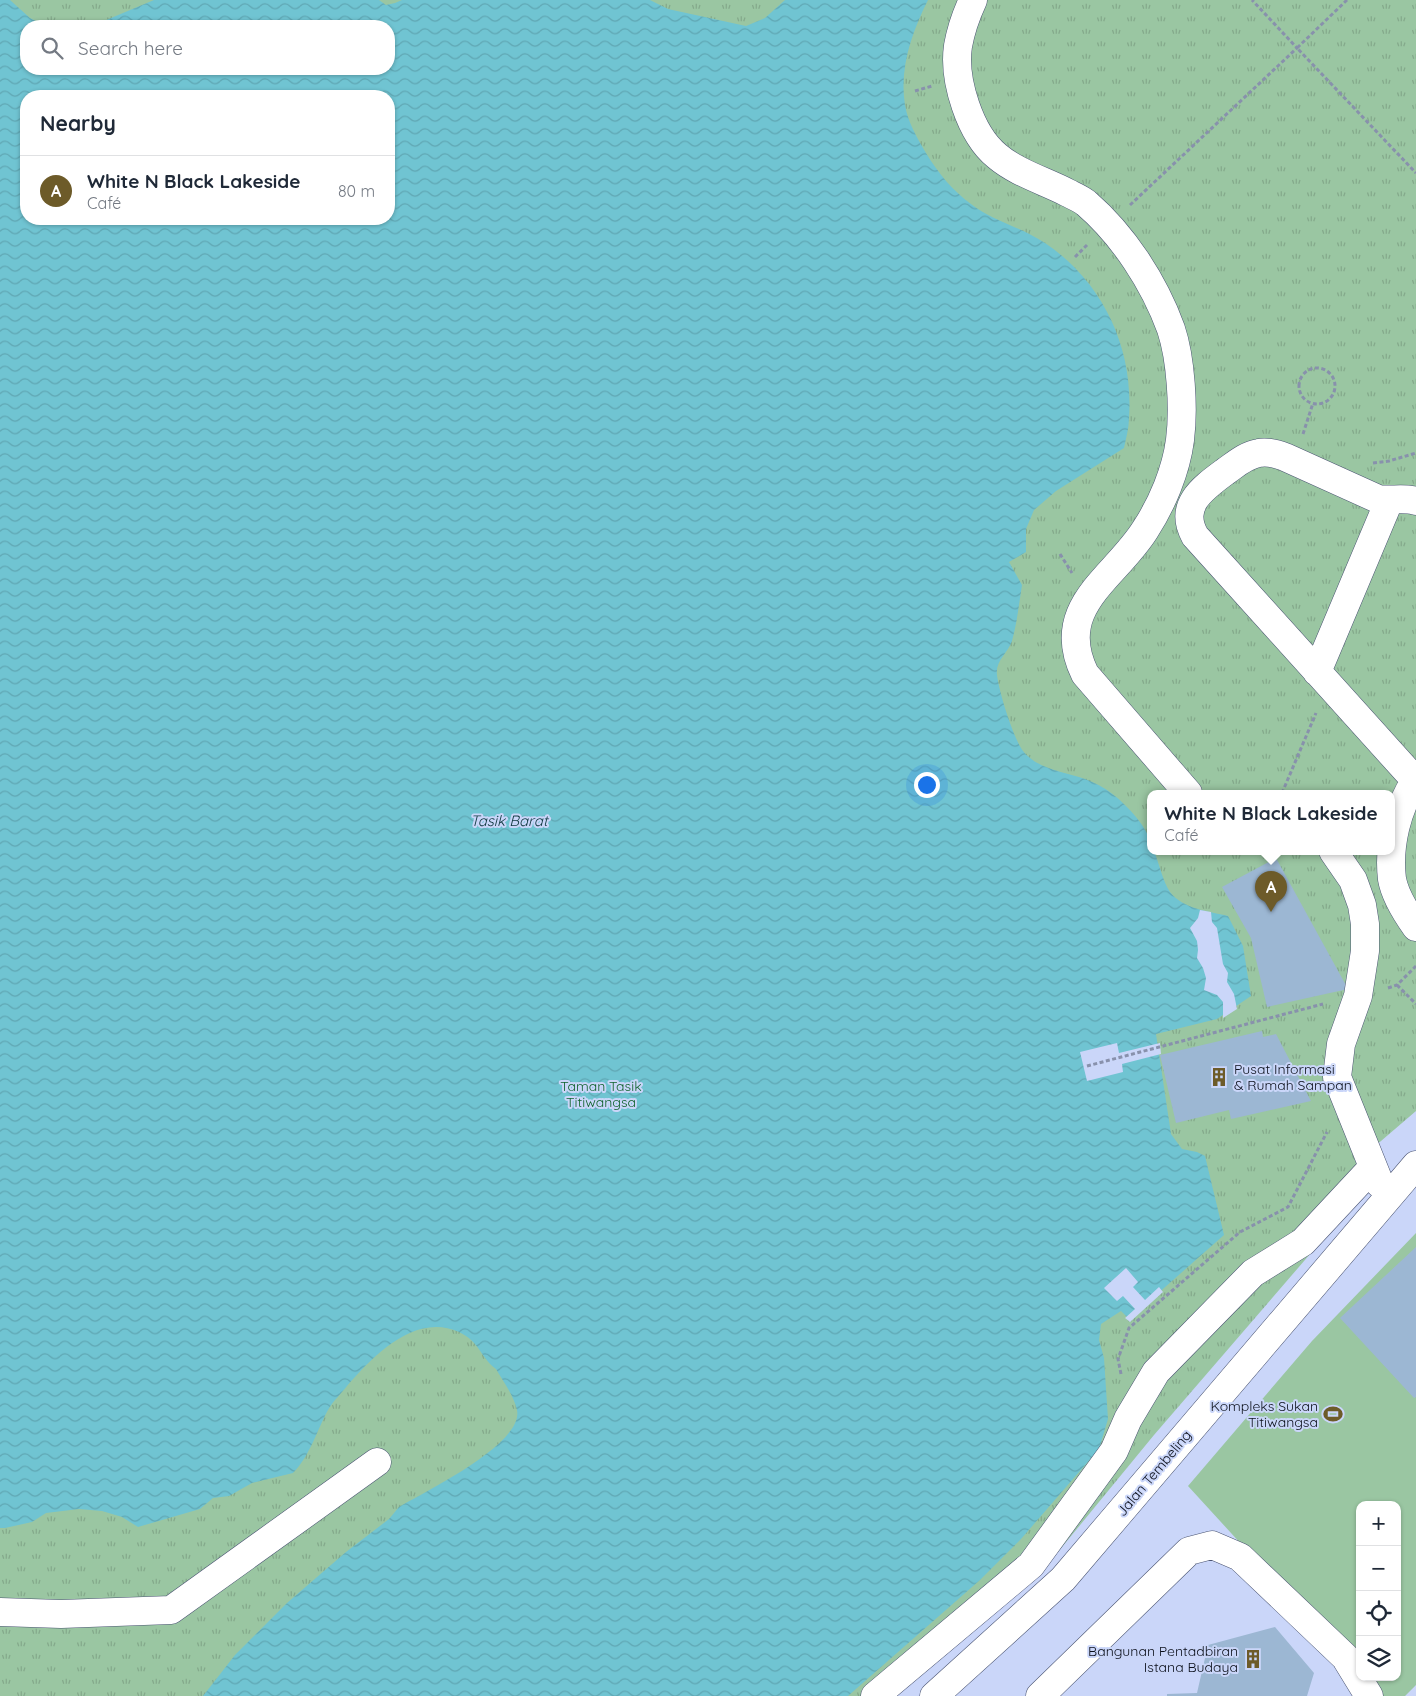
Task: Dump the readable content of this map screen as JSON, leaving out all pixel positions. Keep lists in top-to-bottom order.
{
  "streets": {
    "street": ["Jalan Tembeling"]
  },
  "water": ["Tasik Barat"],
  "parks": ["Taman Tasik Titiwangsa"],
  "places": {
    "building": ["Pusat Informasi & Rumah Sampan", "Bangunan Pentadbiran Istana Budaya"],
    "sports": ["Kompleks Sukan Titiwangsa"]
  },
  "page": {
    "search": "Search here",
    "heading": "Nearby",
    "list": [
      {
        "mark": "A",
        "name": "White N Black Lakeside",
        "note": "Café",
        "value": "80 m"
      }
    ],
    "popup": ["White N Black Lakeside", "Café"],
    "pins": "A",
    "map_buttons": ["+", "−"]
  }
}
